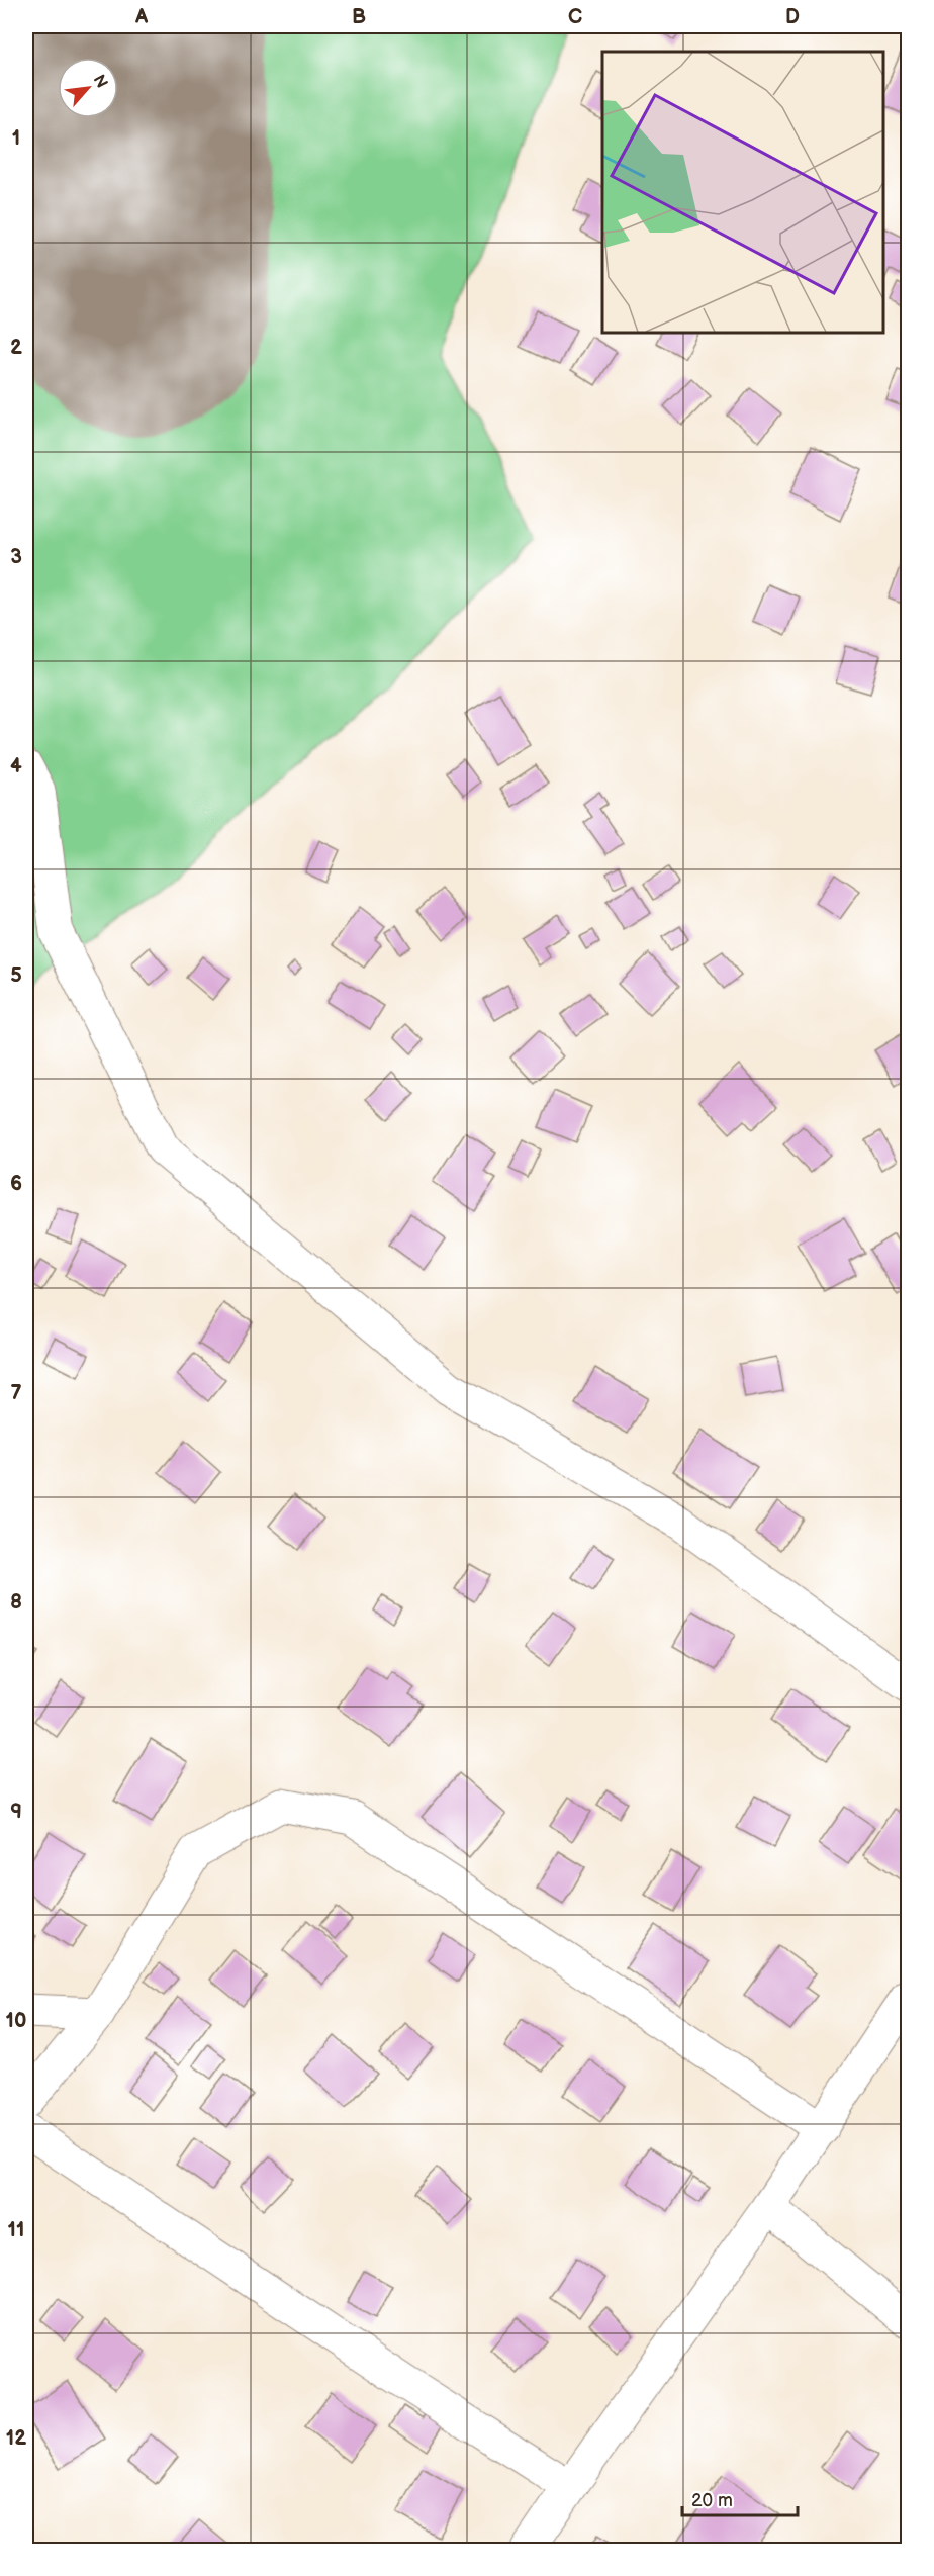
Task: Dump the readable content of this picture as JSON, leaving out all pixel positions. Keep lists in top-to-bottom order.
{
  "scale_bar": "20 m",
  "north": "top right",
  "grid": {
    "columns": [
      "A",
      "B",
      "C",
      "D"
    ],
    "rows": [
      "1",
      "2",
      "3",
      "4",
      "5",
      "6",
      "7",
      "8",
      "9",
      "10",
      "11",
      "12"
    ]
  }
}
